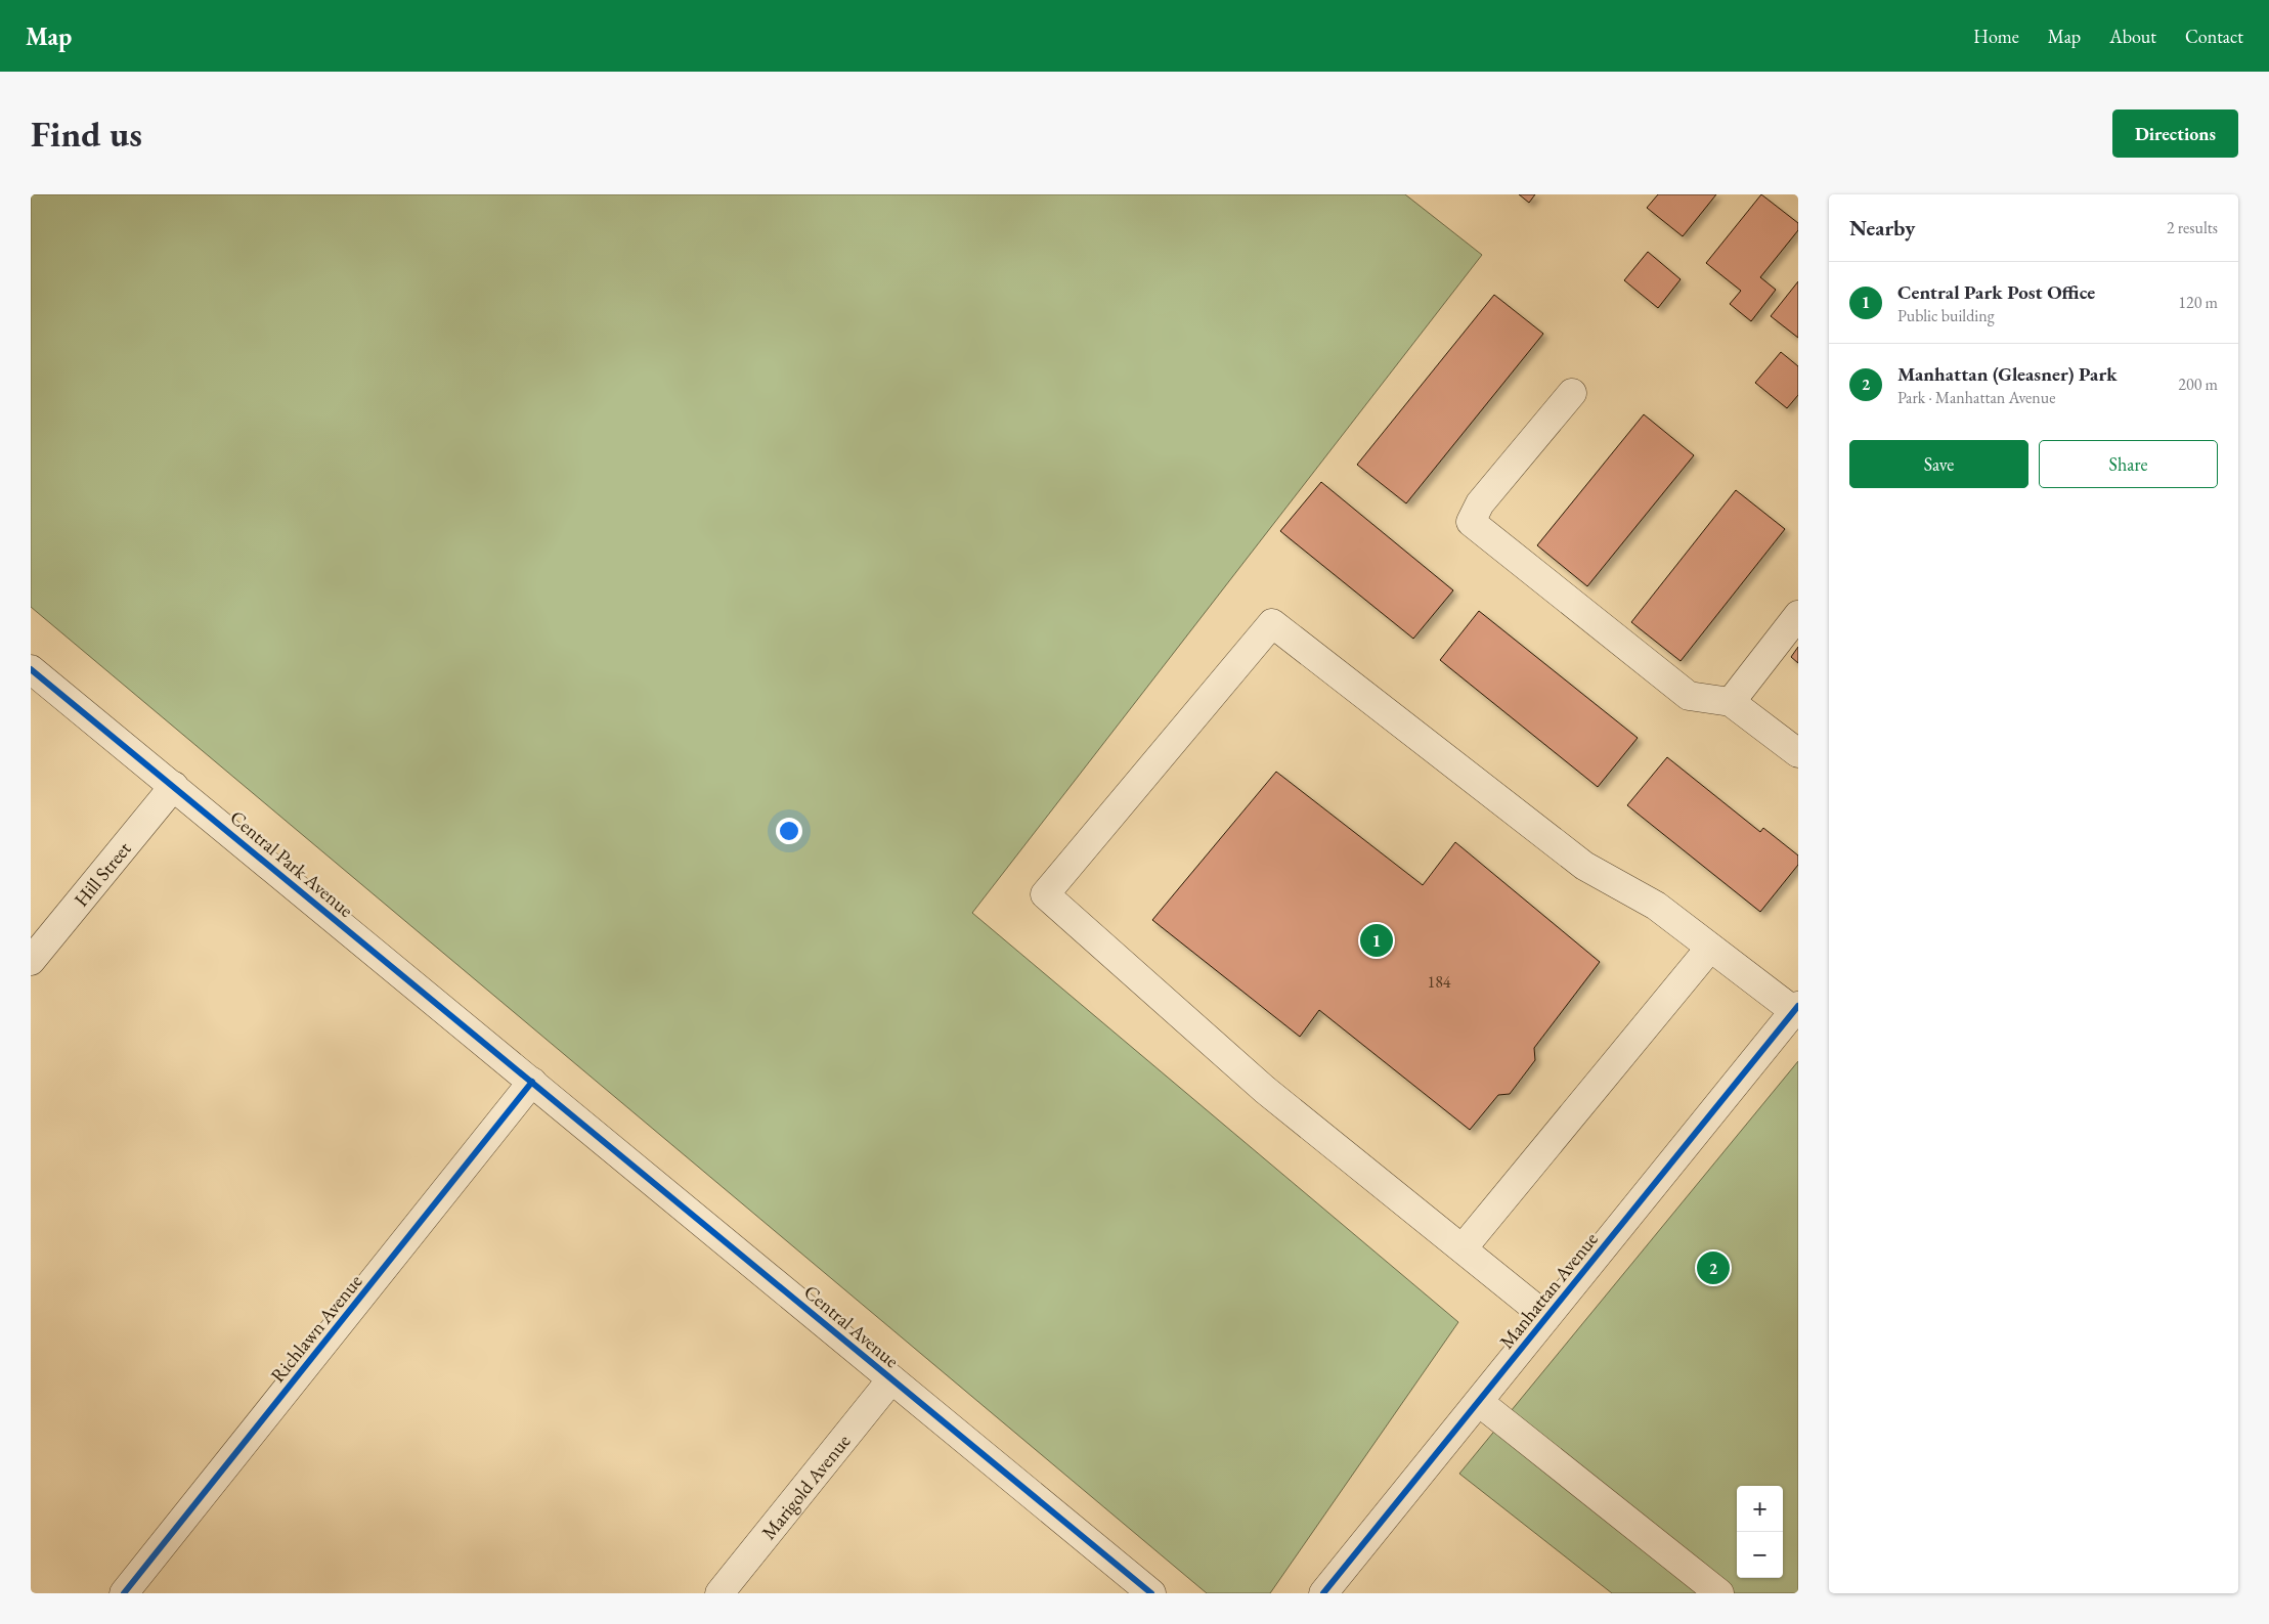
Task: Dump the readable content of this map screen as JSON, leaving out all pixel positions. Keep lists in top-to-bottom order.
{
  "streets": {
    "street": [
      "Central Park Avenue",
      "Hill Street",
      "Manhattan Avenue",
      "Central Avenue",
      "Richlawn Avenue",
      "Marigold Avenue"
    ]
  },
  "crossings": [
    ["Central Park Avenue", "Hill Street"],
    ["Central Park Avenue", "Central Avenue"],
    ["Central Park Avenue", "Richlawn Avenue"],
    ["Central Avenue", "Richlawn Avenue"],
    ["Central Avenue", "Marigold Avenue"]
  ],
  "house_numbers": ["184"],
  "page": {
    "header": "Map",
    "nav": [
      "Home",
      "Map",
      "About",
      "Contact"
    ],
    "buttons": [
      "Directions",
      ["Save", "Share"]
    ],
    "title": "Find us",
    "heading": ["Nearby", "2 results"],
    "list": [
      {
        "mark": "1",
        "name": "Central Park Post Office",
        "note": "Public building",
        "value": "120 m"
      },
      {
        "mark": "2",
        "name": "Manhattan (Gleasner) Park",
        "note": "Park · Manhattan Avenue",
        "value": "200 m"
      }
    ],
    "pins": ["1", "2"],
    "map_buttons": ["+", "−"]
  }
}
